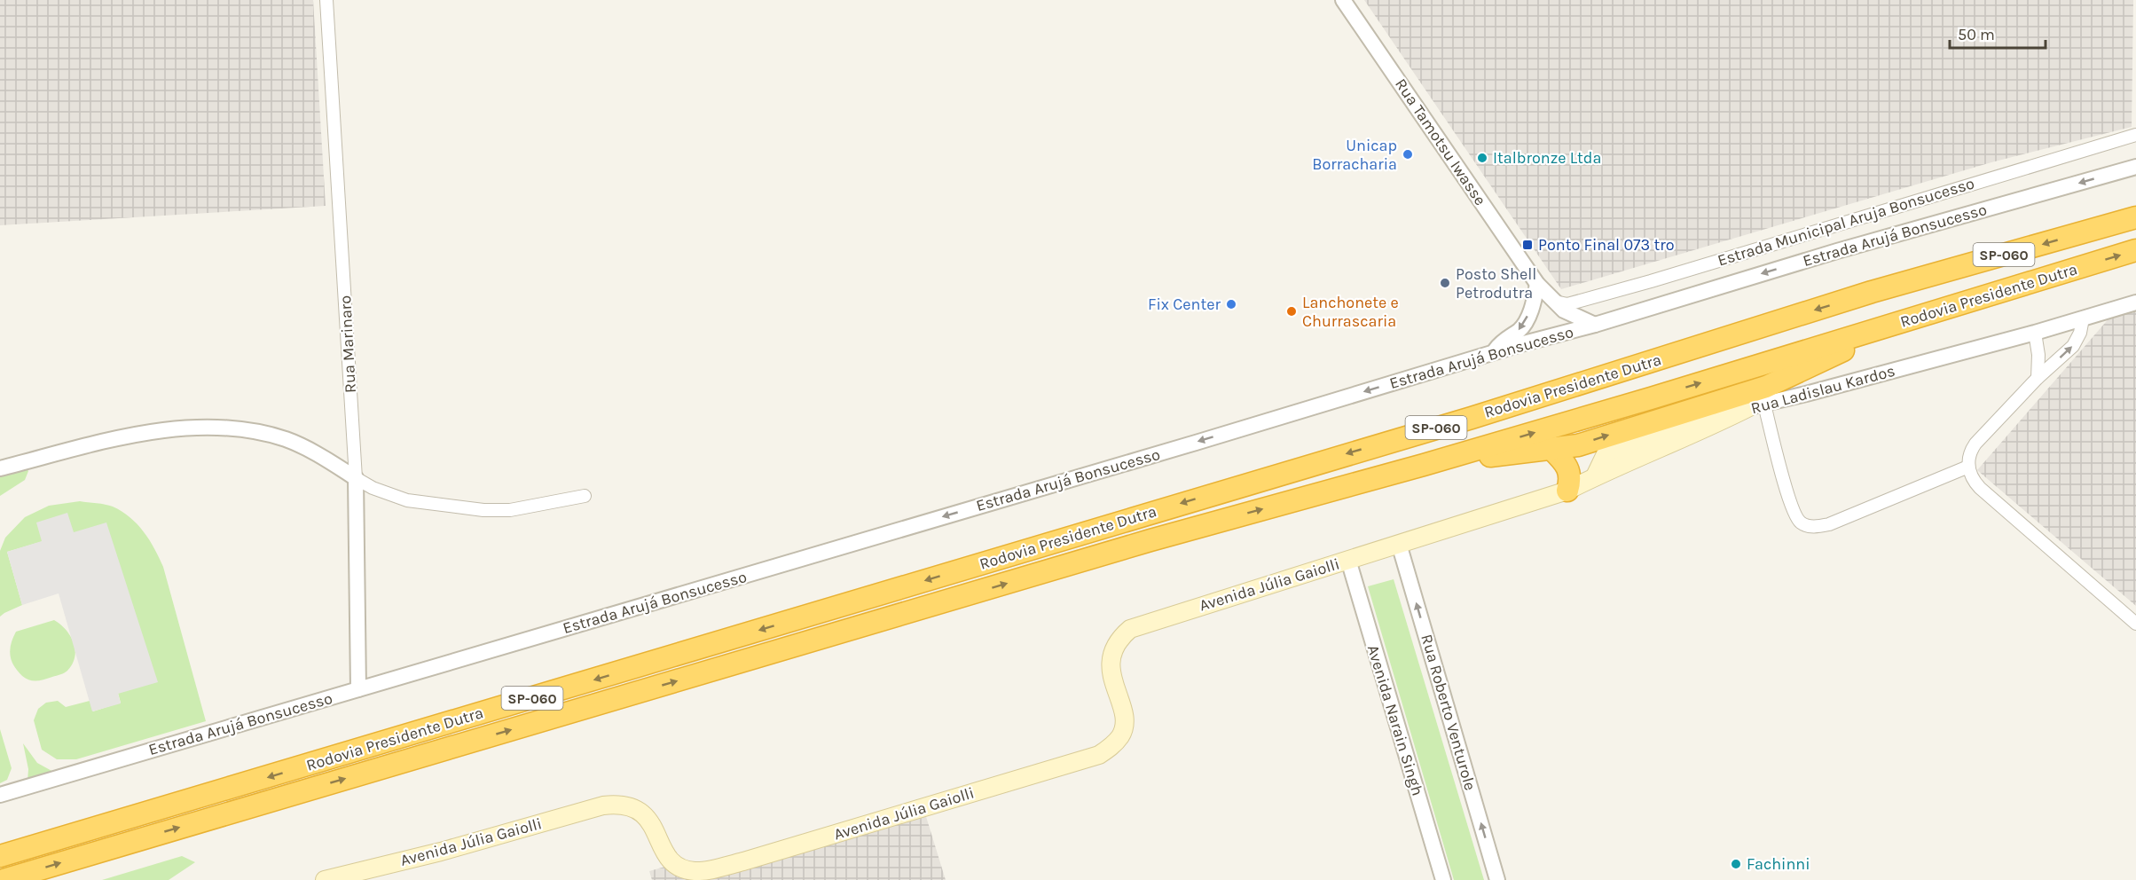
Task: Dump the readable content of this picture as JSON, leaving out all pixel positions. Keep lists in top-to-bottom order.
{
  "streets": {
    "highway": ["SP-060", "Rodovia Presidente Dutra"],
    "main road": ["Avenida Júlia Gaiolli"],
    "street": [
      "Rua Tamotsu Iwasse",
      "Estrada Municipal Aruja Bonsucesso",
      "Estrada Arujá Bonsucesso",
      "Rua Marinaro",
      "Rua Ladislau Kardos",
      "Rua Roberto Venturole",
      "Avenida Narain Singh"
    ]
  },
  "crossings": [
    ["Rua Tamotsu Iwasse", "Estrada Municipal Aruja Bonsucesso"],
    ["Rua Tamotsu Iwasse", "Estrada Arujá Bonsucesso"],
    ["Estrada Arujá Bonsucesso", "Rua Marinaro"],
    ["Avenida Júlia Gaiolli", "Rua Roberto Venturole"],
    ["Avenida Júlia Gaiolli", "Avenida Narain Singh"]
  ],
  "one_way": ["Estrada Arujá Bonsucesso", "Rua Roberto Venturole"],
  "places": {
    "other": [
      "Unicap Borracharia",
      "Italbronze Ltda",
      "Posto Shell Petrodutra",
      "Fix Center",
      "Lanchonete e Churrascaria",
      "Fachinni"
    ],
    "transit": ["Ponto Final 073 tro"]
  },
  "scale_bar": "50 m"
}
